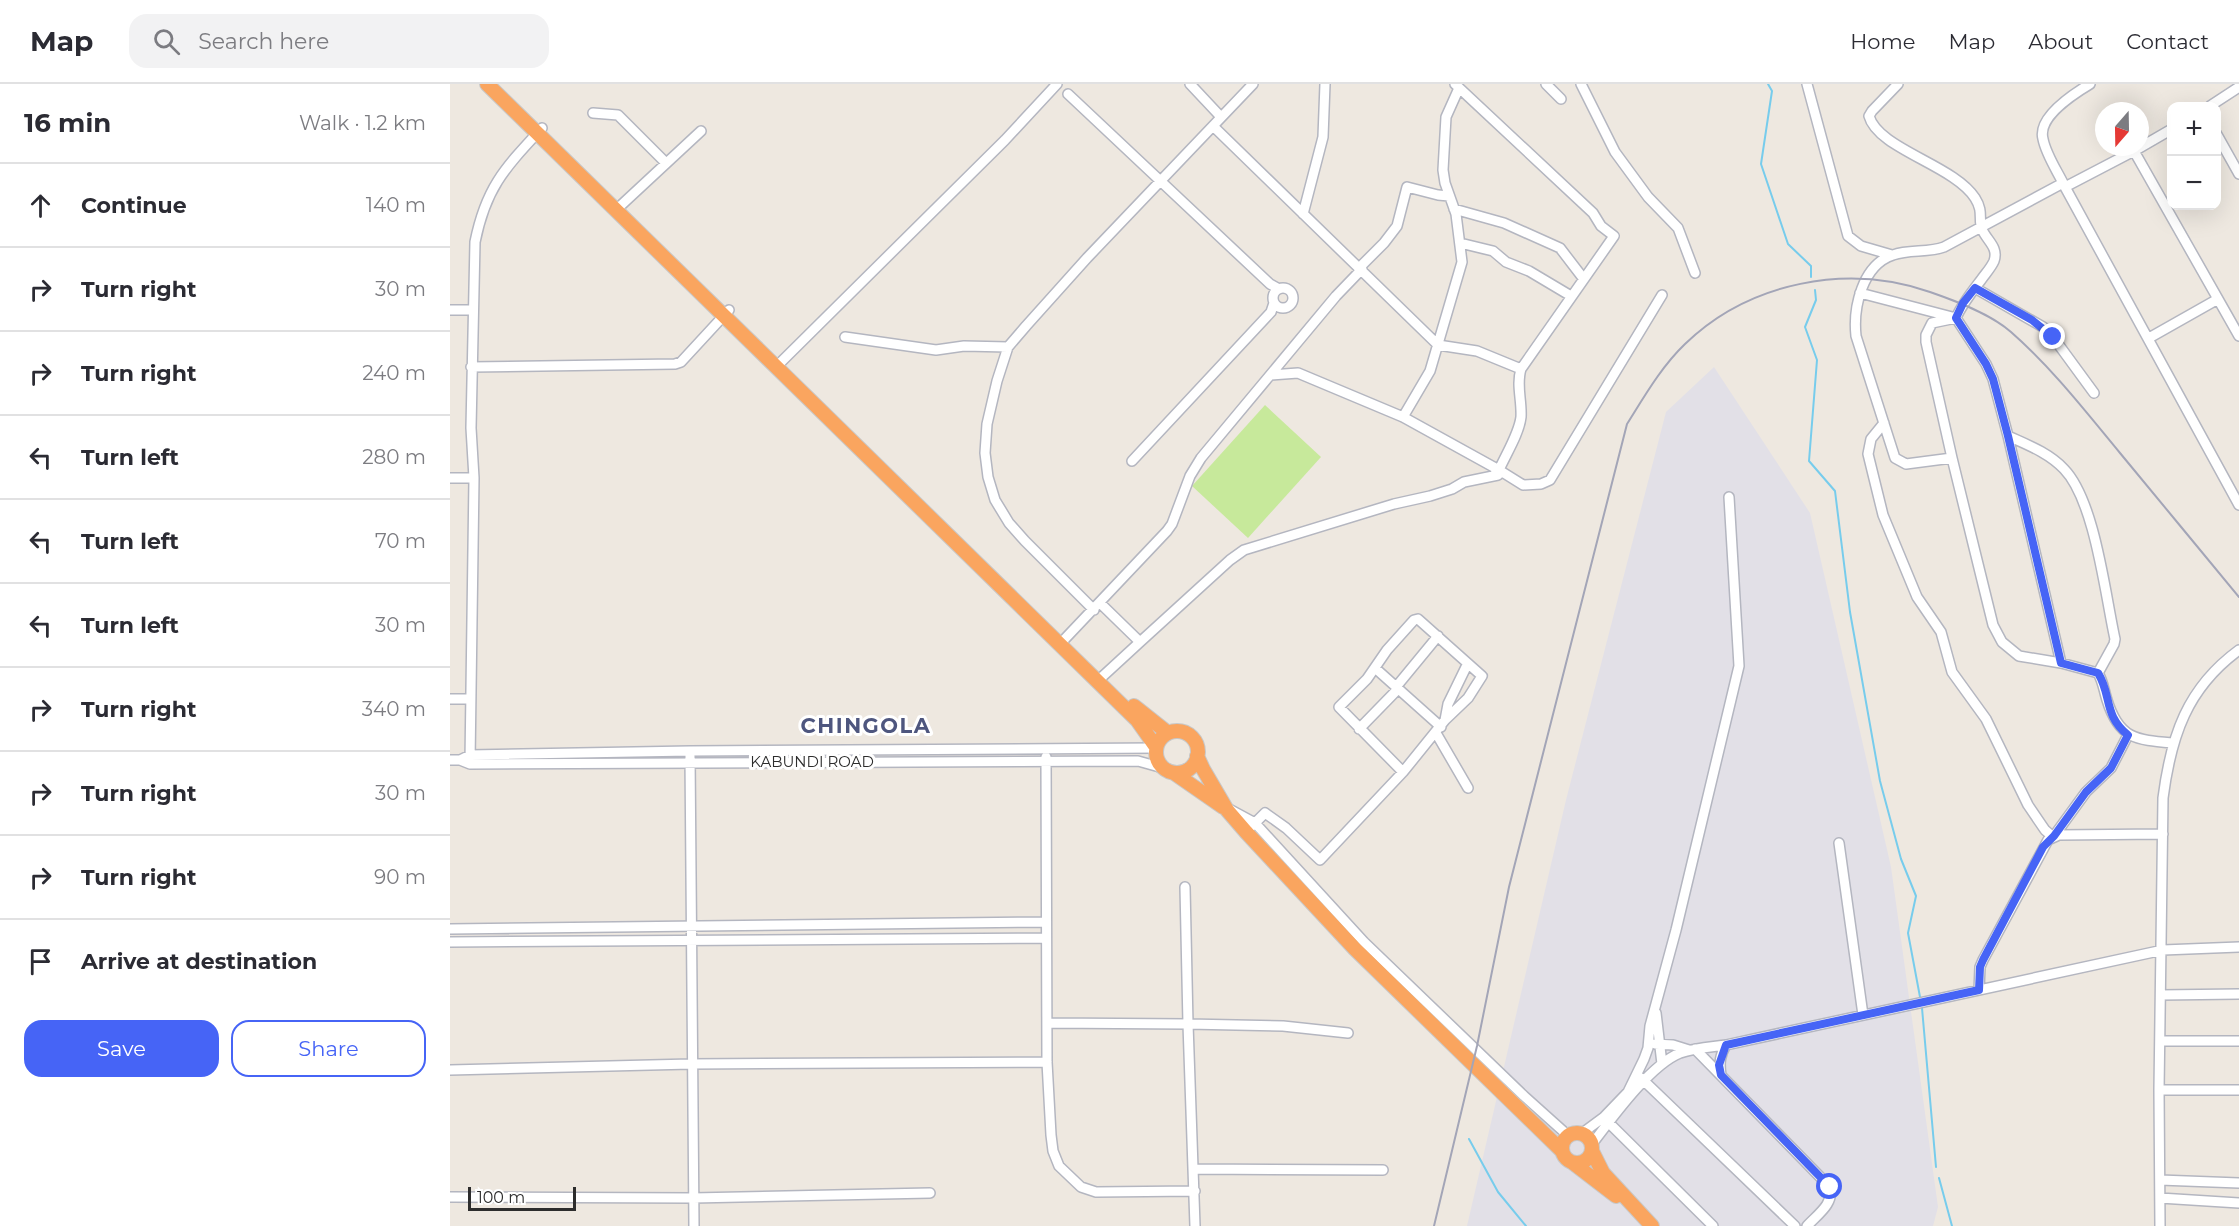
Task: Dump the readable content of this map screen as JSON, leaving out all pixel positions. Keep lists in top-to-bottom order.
{
  "streets": {
    "street": ["KABUNDI ROAD"]
  },
  "districts": ["CHINGOLA"],
  "scale_bar": "100 m",
  "north": "bottom",
  "page": {
    "header": "Map",
    "search": "Search here",
    "nav": [
      "Home",
      "Map",
      "About",
      "Contact"
    ],
    "heading": ["16 min", "Walk · 1.2 km"],
    "map_buttons": ["+", "−"],
    "list": [
      ["Continue", "140 m"],
      ["Turn right", "30 m"],
      ["Turn right", "240 m"],
      ["Turn left", "280 m"],
      ["Turn left", "70 m"],
      ["Turn left", "30 m"],
      ["Turn right", "340 m"],
      ["Turn right", "30 m"],
      ["Turn right", "90 m"],
      "Arrive at destination"
    ],
    "buttons": ["Save", "Share"],
    "scale": "100 m"
  }
}
